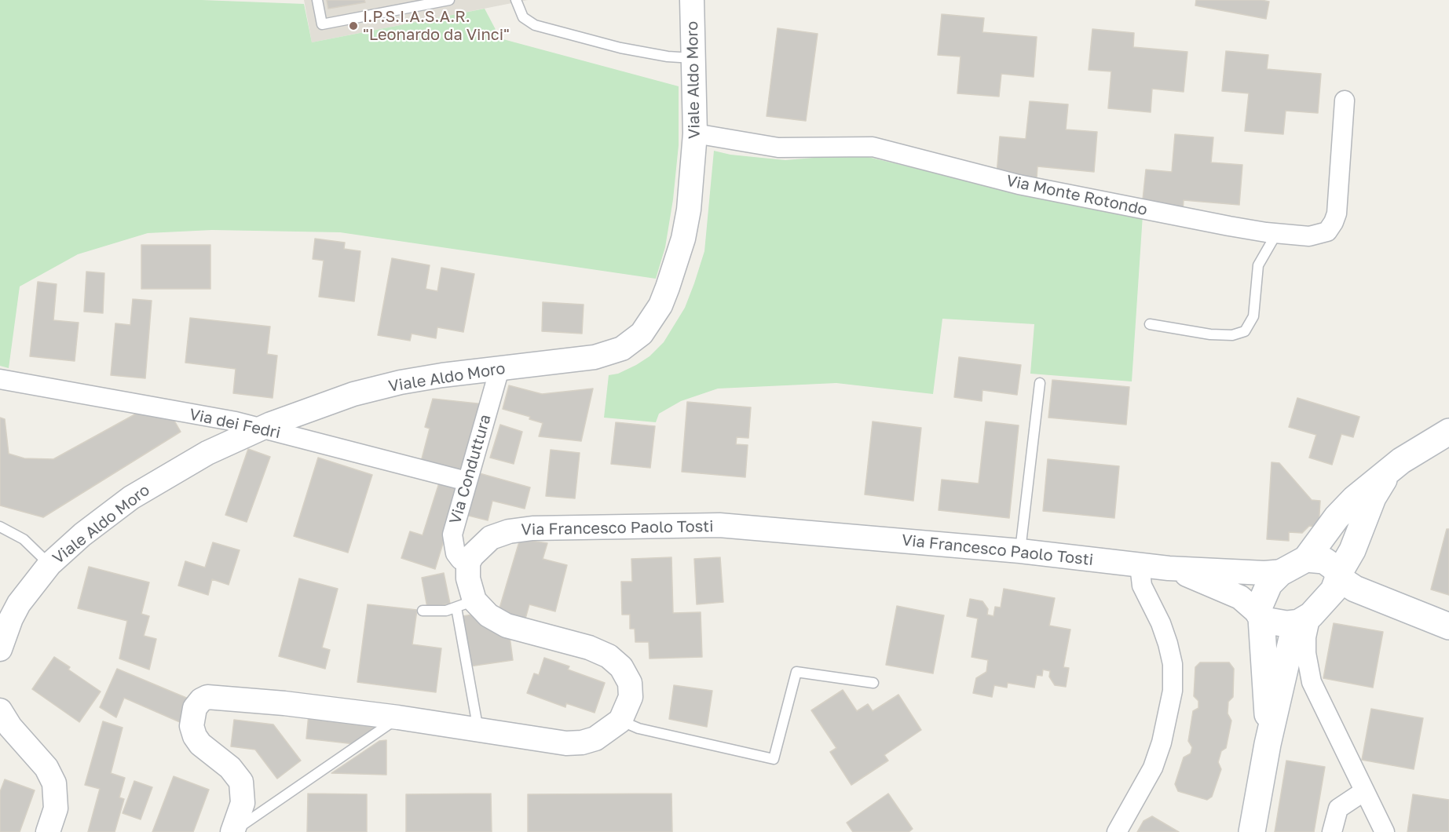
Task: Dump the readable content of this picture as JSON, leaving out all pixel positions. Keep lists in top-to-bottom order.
{
  "streets": {
    "street": [
      "Viale Aldo Moro",
      "Via Monte Rotondo",
      "Via dei Fedri",
      "Via Conduttura",
      "Via Francesco Paolo Tosti"
    ]
  },
  "crossings": [
    ["Viale Aldo Moro", "Via Monte Rotondo"],
    ["Viale Aldo Moro", "Via dei Fedri"],
    ["Viale Aldo Moro", "Via Conduttura"],
    ["Via dei Fedri", "Via Conduttura"],
    ["Via Conduttura", "Via Francesco Paolo Tosti"]
  ],
  "places": ["I.P.S.I.A.S.A.R. \"Leonardo da Vinci\""]
}
